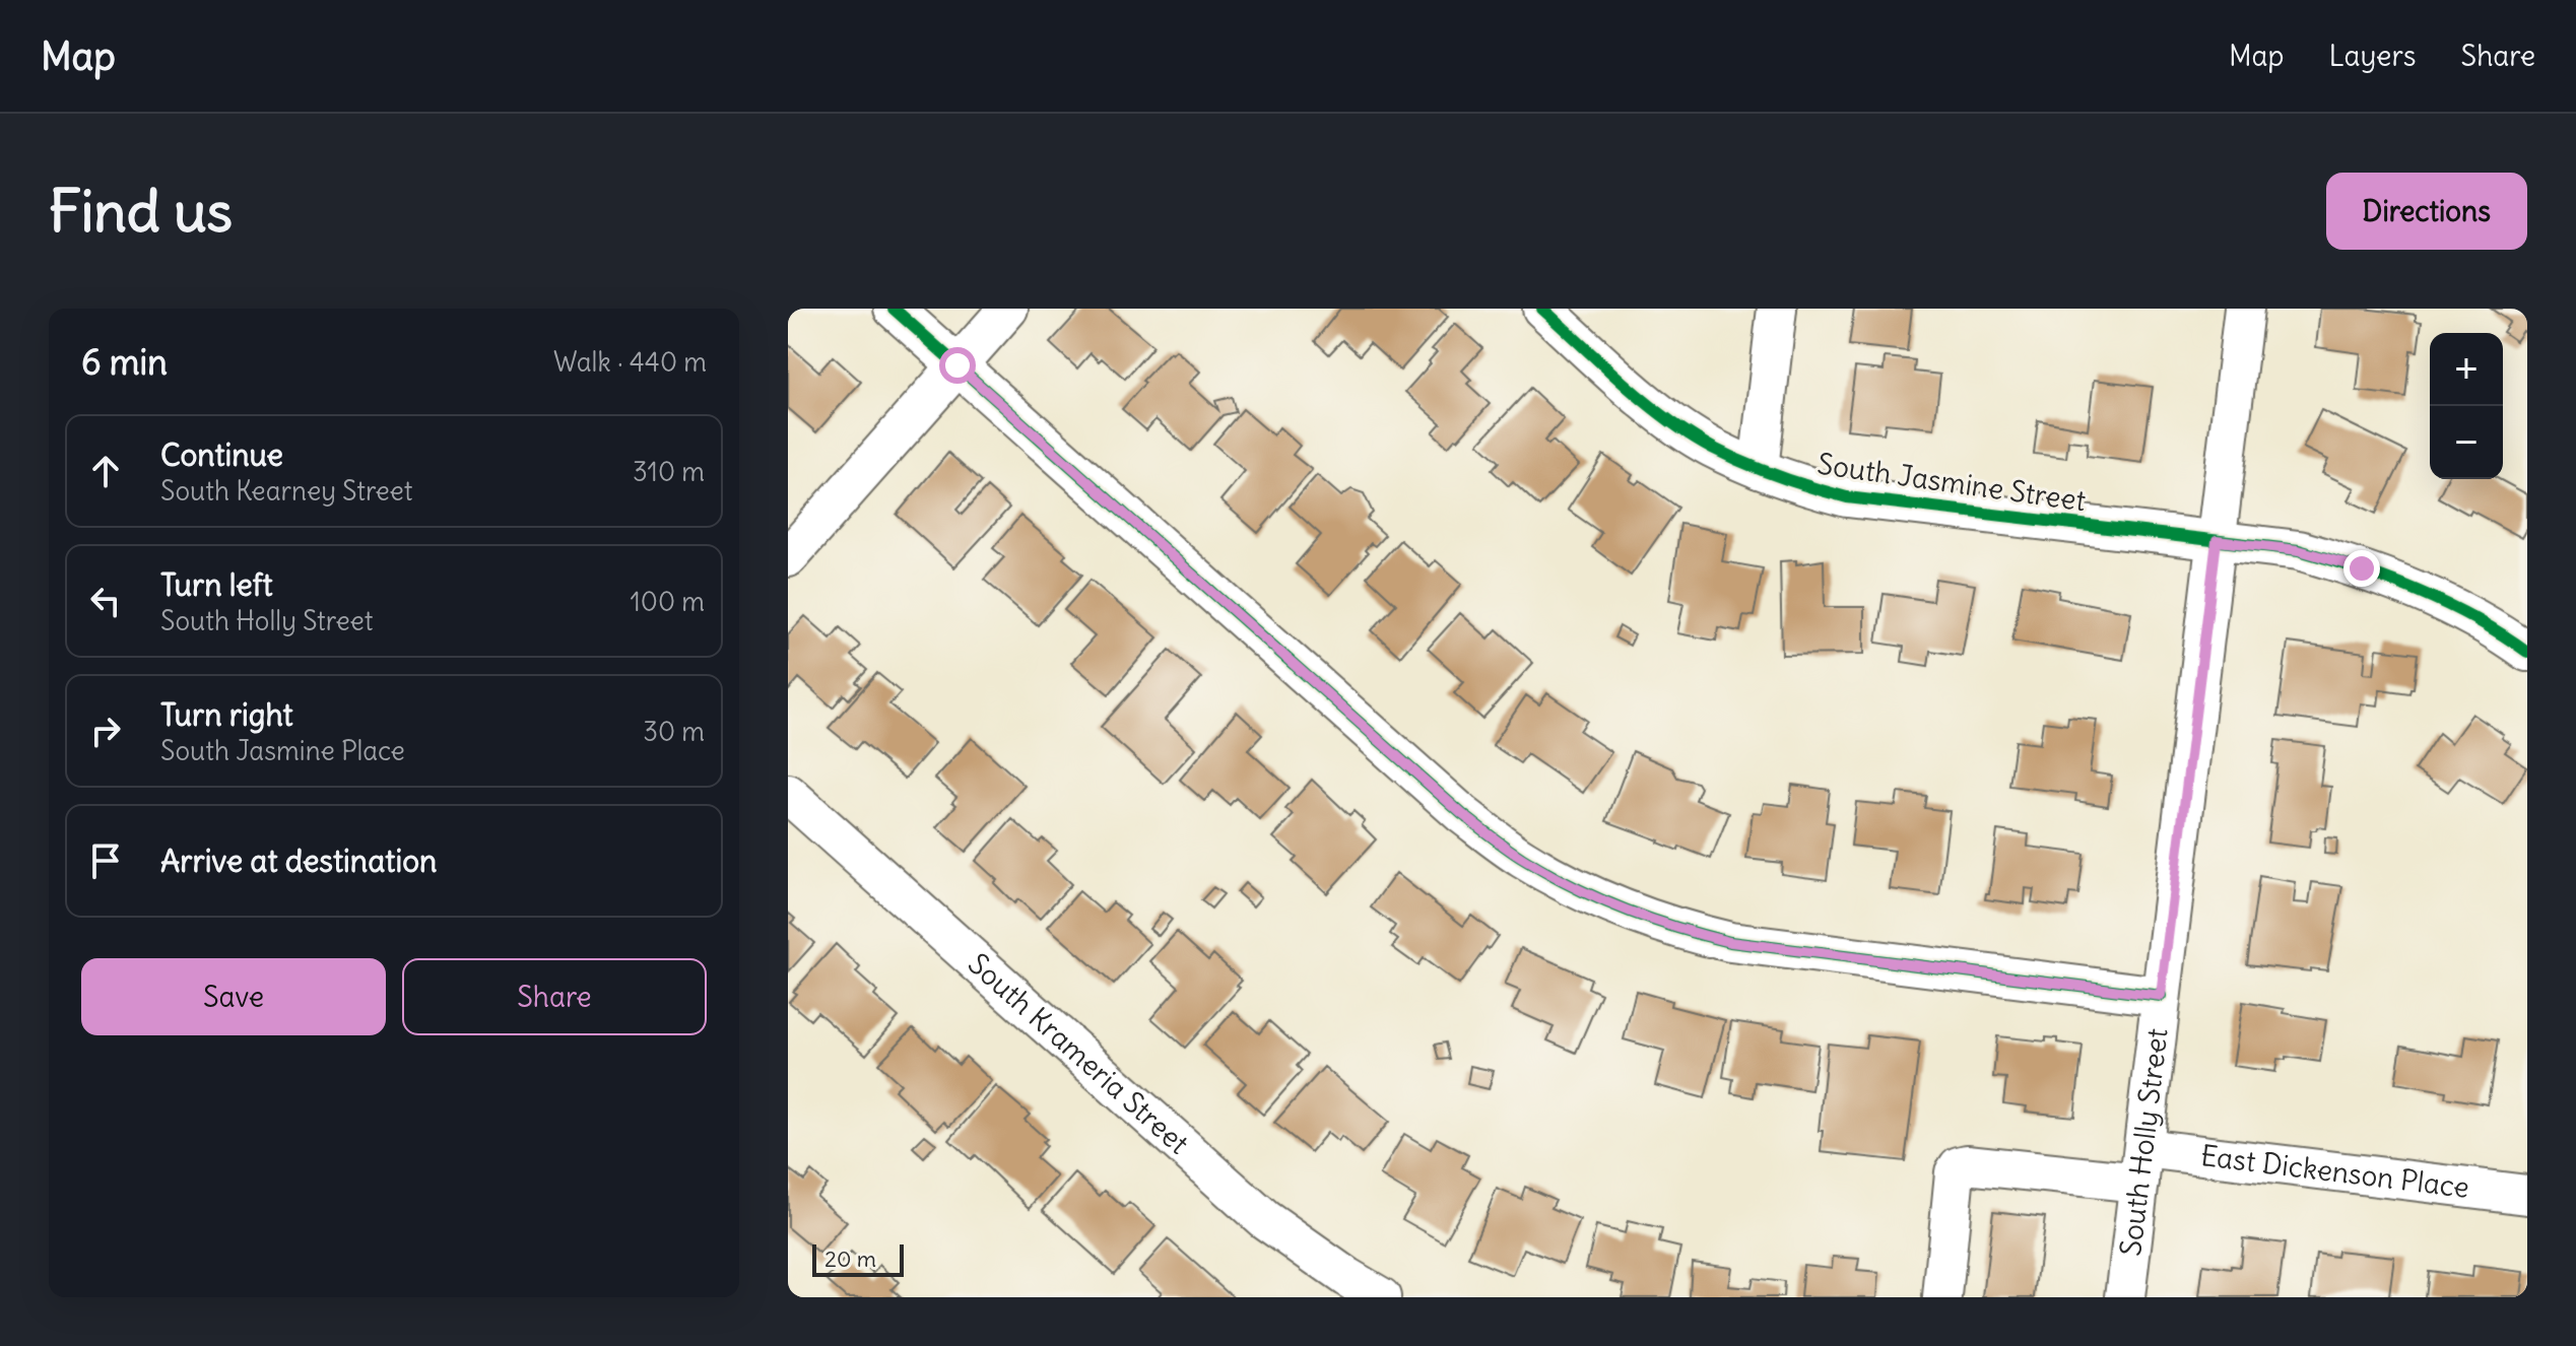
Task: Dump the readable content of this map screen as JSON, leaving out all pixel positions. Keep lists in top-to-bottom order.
{
  "streets": {
    "street": [
      "South Jasmine Street",
      "South Krameria Street",
      "South Holly Street",
      "East Dickenson Place"
    ]
  },
  "crossings": [
    ["South Jasmine Street", "South Holly Street"],
    ["South Holly Street", "East Dickenson Place"]
  ],
  "scale_bar": "20 m",
  "page": {
    "header": "Map",
    "nav": ["Map", "Layers", "Share"],
    "buttons": [
      "Directions",
      ["Save", "Share"]
    ],
    "title": "Find us",
    "heading": ["6 min", "Walk · 440 m"],
    "map_buttons": ["+", "−"],
    "list": [
      ["Continue", "South Kearney Street", "310 m"],
      ["Turn left", "South Holly Street", "100 m"],
      ["Turn right", "South Jasmine Place", "30 m"],
      "Arrive at destination"
    ],
    "scale": "20 m"
  }
}
